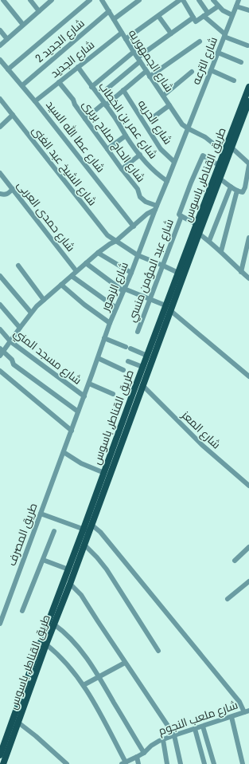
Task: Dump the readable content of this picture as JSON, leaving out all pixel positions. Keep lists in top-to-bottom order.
{
  "streets": {
    "main road": ["طريق القناطر, باسوس"],
    "street": [
      "شارع الجديد 2",
      "شارع الجديد",
      "شارع الجمهوريه",
      "شارع الترعه",
      "شارع عمر بن الخطاب",
      "شارع الحريه",
      "شارع عطا الله السيد",
      "شارع الحاج صلاح بربرى",
      "شارع الشيخ عبد الغنى",
      "شارع حمدى العربى",
      "شارع عبد المؤمن منسي",
      "شارع الزهور",
      "شارع مسجد المني",
      "شارع المعز",
      "طريق المصرف",
      "شارع ملعب النجوم"
    ]
  },
  "crossings": [
    ["شارع الجديد 2", "شارع الجمهوريه"],
    ["شارع الجديد 2", "شارع عطا الله السيد"],
    ["شارع الجديد", "شارع الجمهوريه"],
    ["شارع الجديد", "شارع عمر بن الخطاب"],
    ["شارع الجديد", "شارع عطا الله السيد"],
    ["شارع الجديد", "شارع الحاج صلاح بربرى"],
    ["شارع الجمهوريه", "شارع الترعه"],
    ["شارع الجمهوريه", "شارع الزهور"],
    ["شارع الترعه", "شارع الزهور"],
    ["شارع عمر بن الخطاب", "شارع الزهور"],
    ["شارع الحريه", "شارع الزهور"],
    ["شارع الحاج صلاح بربرى", "شارع الزهور"],
    ["شارع الشيخ عبد الغنى", "طريق القناطر, باسوس"],
    ["شارع الشيخ عبد الغنى", "شارع عبد المؤمن منسي"],
    ["شارع الشيخ عبد الغنى", "شارع الزهور"],
    ["طريق القناطر, باسوس", "شارع عبد المؤمن منسي"],
    ["طريق القناطر, باسوس", "شارع المعز"],
    ["شارع الزهور", "شارع مسجد المني"],
    ["شارع الزهور", "طريق المصرف"]
  ]
}
